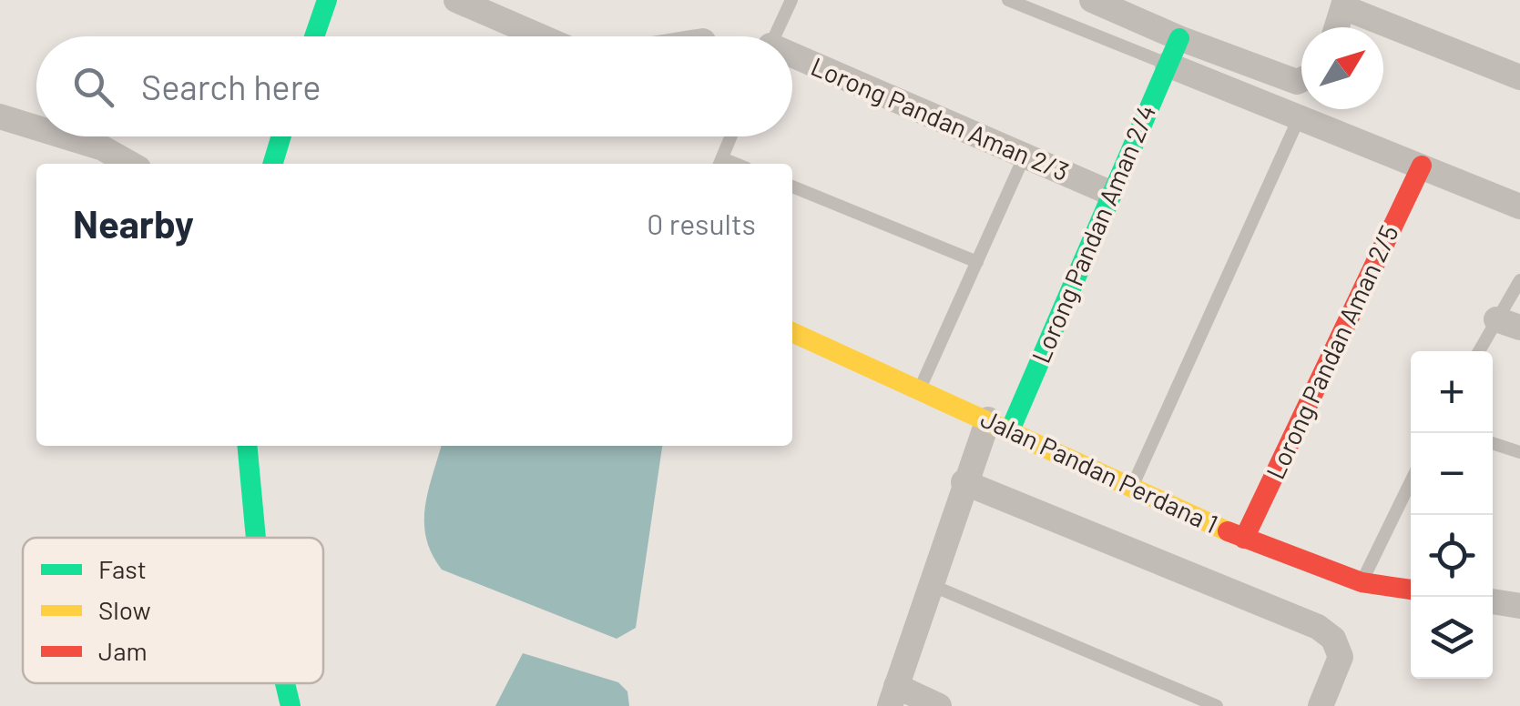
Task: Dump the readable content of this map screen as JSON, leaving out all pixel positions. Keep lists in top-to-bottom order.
{
  "streets": {
    "street": [
      "Lorong Pandan Aman 2/3",
      "Lorong Pandan Aman 2/4",
      "Lorong Pandan Aman 2/5",
      "Jalan Pandan Perdana 1"
    ]
  },
  "crossings": [
    ["Lorong Pandan Aman 2/3", "Lorong Pandan Aman 2/4"],
    ["Lorong Pandan Aman 2/4", "Jalan Pandan Perdana 1"],
    ["Lorong Pandan Aman 2/5", "Jalan Pandan Perdana 1"]
  ],
  "legend": ["Fast", "Slow", "Jam"],
  "north": "top right",
  "page": {
    "search": "Search here",
    "heading": ["Nearby", "0 results"],
    "map_buttons": ["+", "−"]
  }
}
